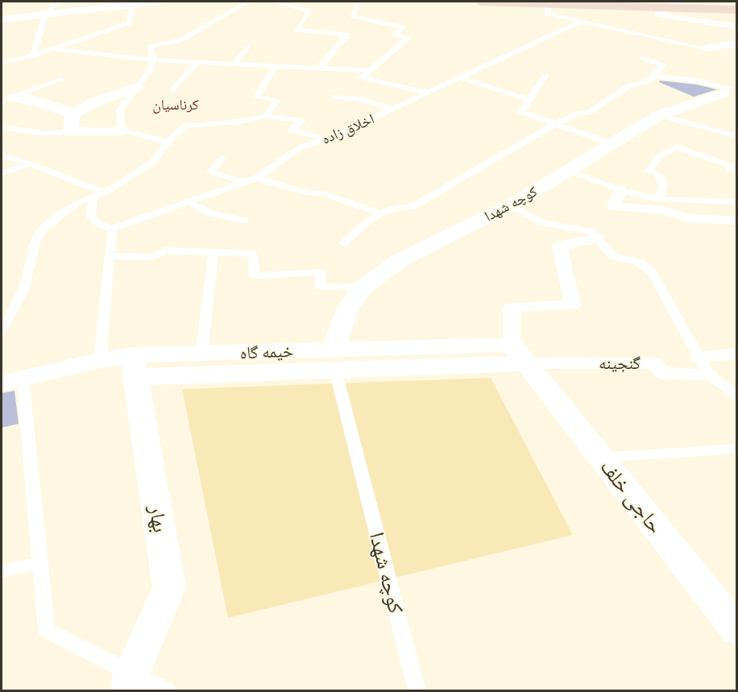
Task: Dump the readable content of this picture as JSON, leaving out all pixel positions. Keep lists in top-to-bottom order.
{
  "streets": {
    "street": [
      "کوچه شهدا",
      "خیمه گاه",
      "گنجینه",
      "حاجی خلف",
      "بهار"
    ],
    "lane": ["اخلاق زاده"]
  },
  "crossings": [
    ["کوچه شهدا", "خیمه گاه"],
    ["خیمه گاه", "بهار"],
    ["گنجینه", "حاجی خلف"]
  ],
  "districts": ["کرناسیان"]
}
